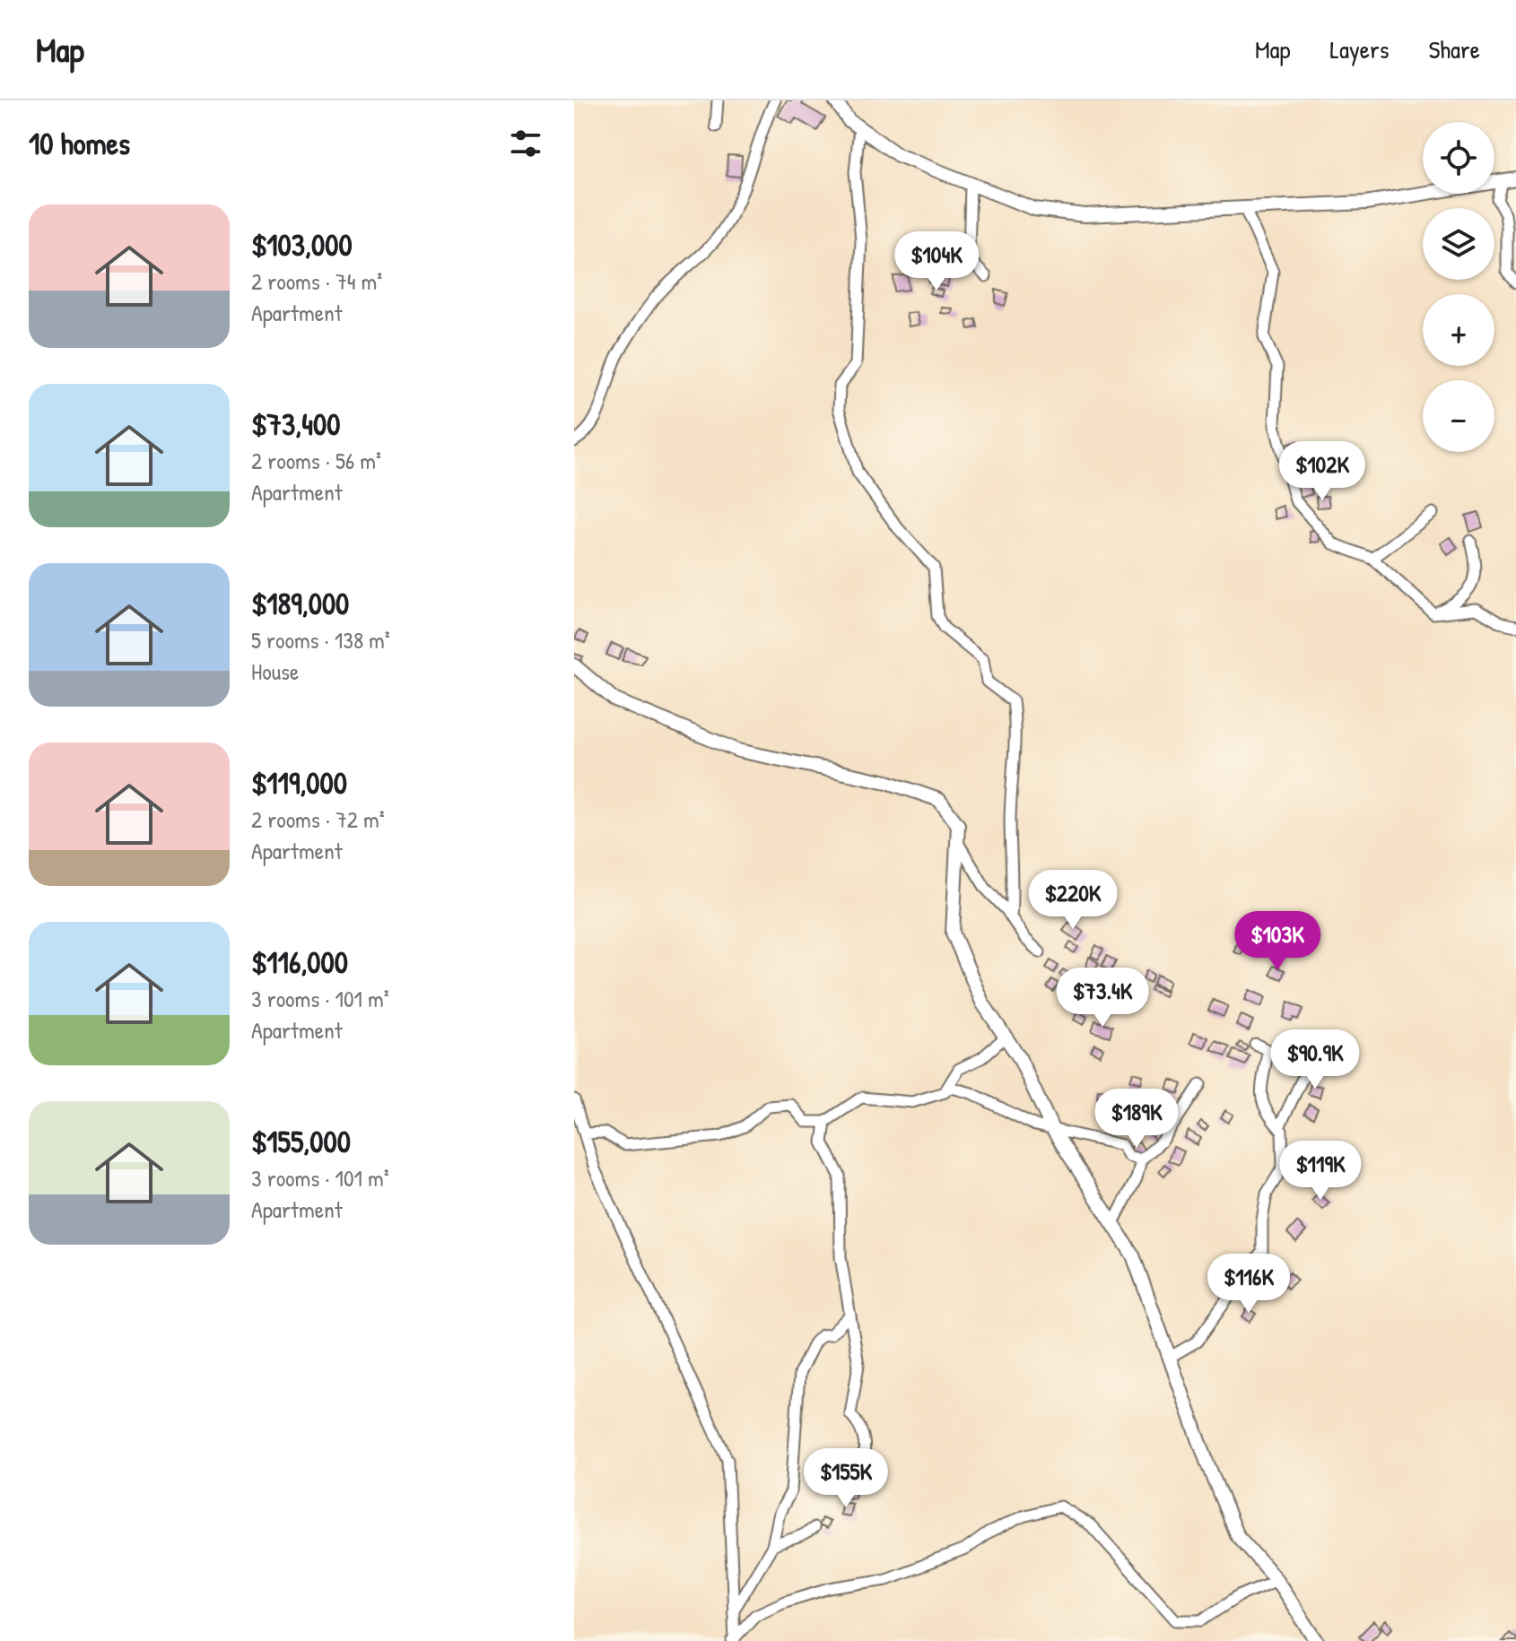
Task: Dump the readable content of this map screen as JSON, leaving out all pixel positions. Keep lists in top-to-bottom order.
{
  "page": {
    "header": "Map",
    "nav": ["Map", "Layers", "Share"],
    "heading": "10 homes",
    "map_buttons": ["+", "−"],
    "list": [
      {
        "name": "$103,000",
        "note": "2 rooms · 74 m² · Apartment"
      },
      {
        "name": "$73,400",
        "note": "2 rooms · 56 m² · Apartment"
      },
      {
        "name": "$189,000",
        "note": "5 rooms · 138 m² · House"
      },
      {
        "name": "$119,000",
        "note": "2 rooms · 72 m² · Apartment"
      },
      {
        "name": "$116,000",
        "note": "3 rooms · 101 m² · Apartment"
      },
      {
        "name": "$155,000",
        "note": "3 rooms · 101 m² · Apartment"
      }
    ],
    "price": [
      "$104K",
      "$102K",
      "$220K",
      "$103K",
      "$73.4K",
      "$90.9K",
      "$189K",
      "$119K",
      "$116K",
      "$155K"
    ]
  }
}
